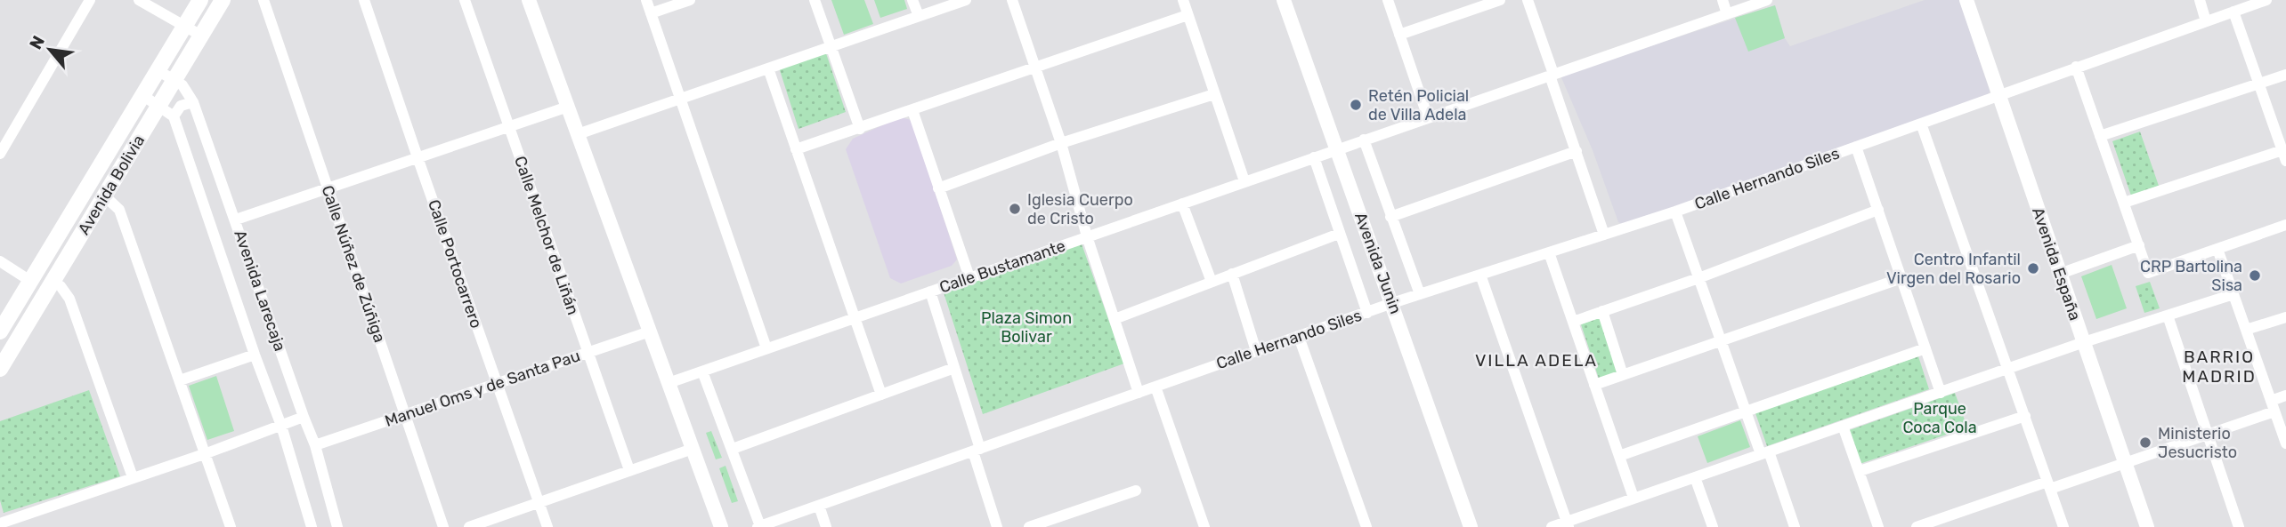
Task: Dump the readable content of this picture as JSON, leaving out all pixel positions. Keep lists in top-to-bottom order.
{
  "streets": {
    "main road": ["Avenida Bolivia"],
    "street": [
      "Calle Hernando Siles",
      "Calle Melchor de Liñán",
      "Avenida Junin",
      "Calle Núñez de Zúñiga",
      "Calle Portocarrero",
      "Avenida España",
      "Calle Bustamante",
      "Avenida Larecaja",
      "Manuel Oms y de Santa Pau"
    ]
  },
  "crossings": [
    ["Calle Hernando Siles", "Avenida Junin"],
    ["Calle Hernando Siles", "Avenida España"],
    ["Avenida Bolivia", "Avenida Larecaja"],
    ["Calle Melchor de Liñán", "Manuel Oms y de Santa Pau"],
    ["Avenida Junin", "Calle Bustamante"],
    ["Calle Núñez de Zúñiga", "Manuel Oms y de Santa Pau"],
    ["Calle Portocarrero", "Manuel Oms y de Santa Pau"],
    ["Avenida Larecaja", "Manuel Oms y de Santa Pau"]
  ],
  "districts": ["BARRIO MADRID", "VILLA ADELA"],
  "parks": ["Plaza Simon Bolivar", "Parque Coca Cola"],
  "places": [
    "Retén Policial de Villa Adela",
    "Iglesia Cuerpo de Cristo",
    "Centro Infantil Virgen del Rosario",
    "CRP Bartolina Sisa",
    "Ministerio Jesucristo"
  ],
  "north": "top left"
}
